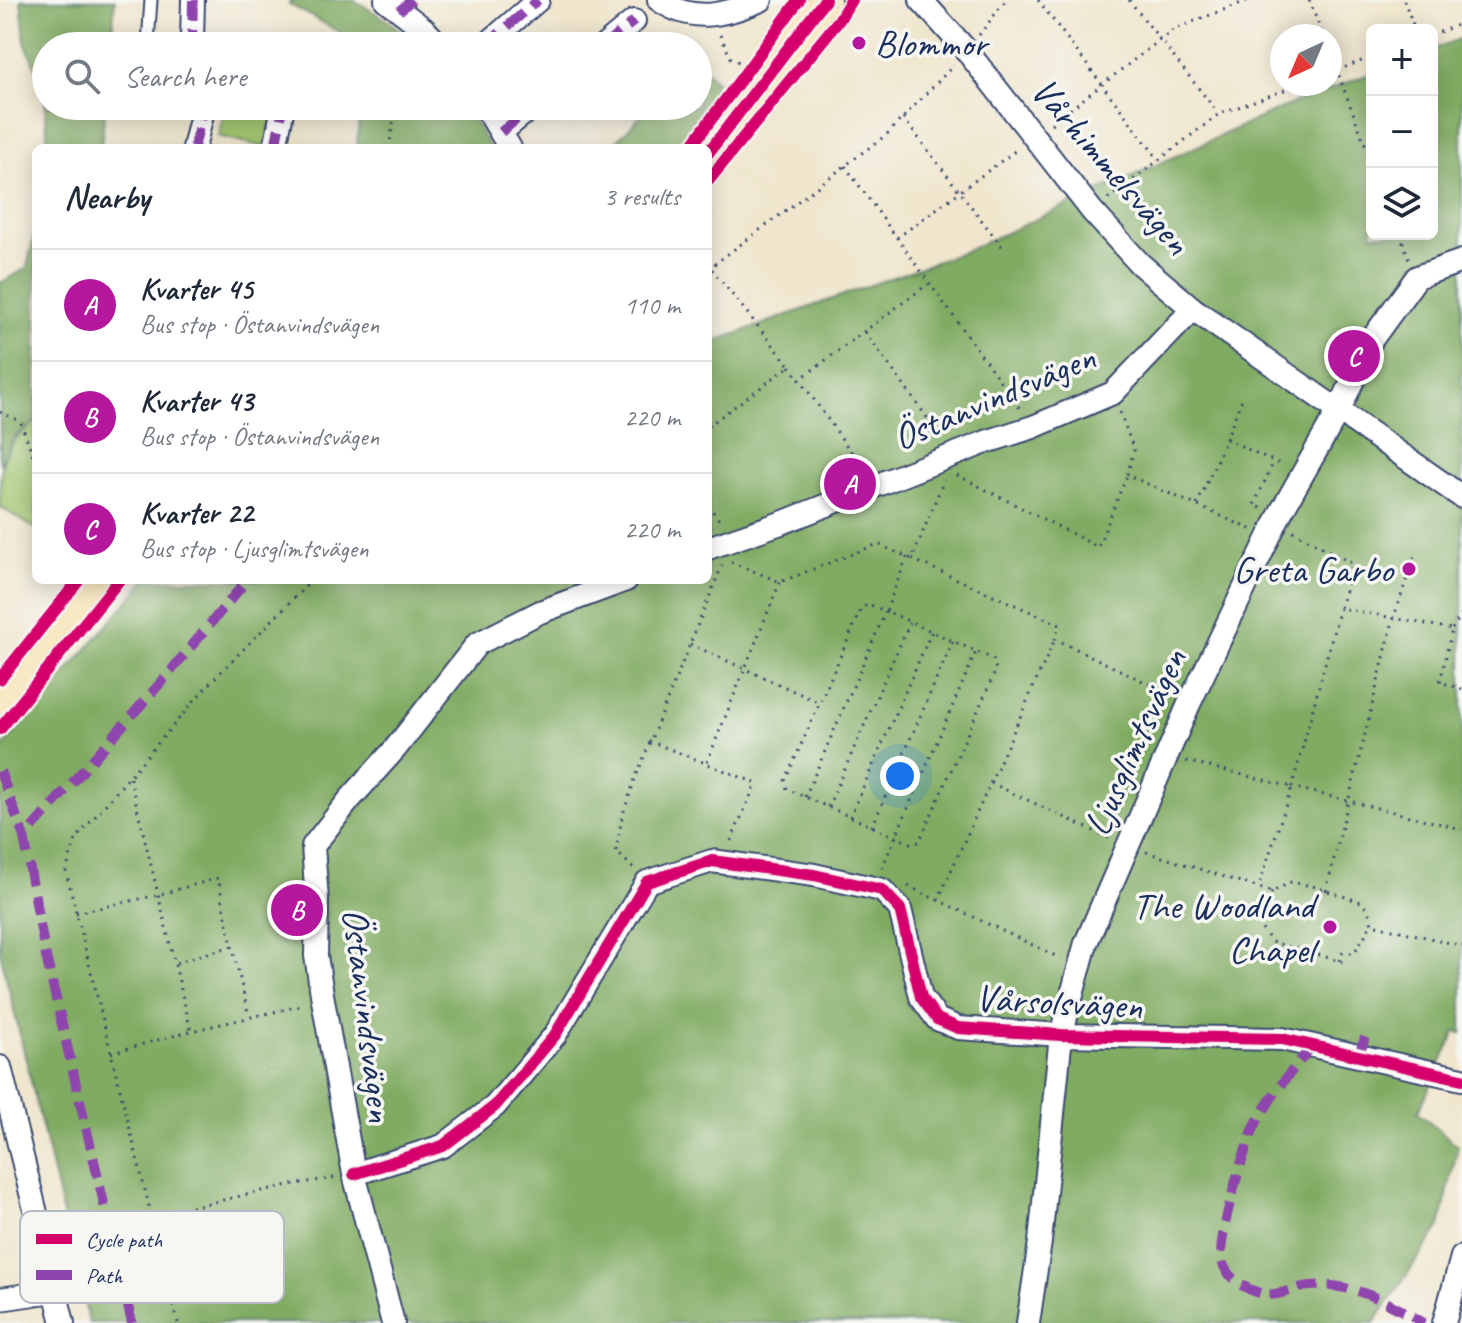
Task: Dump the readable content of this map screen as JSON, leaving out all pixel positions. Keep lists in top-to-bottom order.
{
  "streets": {
    "street": [
      "Vårhimmelsvägen",
      "Östanvindsvägen",
      "Ljusglimtsvägen",
      "Vårsolsvägen"
    ]
  },
  "crossings": [
    ["Vårhimmelsvägen", "Östanvindsvägen"],
    ["Vårhimmelsvägen", "Ljusglimtsvägen"],
    ["Ljusglimtsvägen", "Vårsolsvägen"]
  ],
  "places": ["Blommor", "Greta Garbo", "The Woodland Chapel"],
  "legend": ["Cycle path", "Path"],
  "north": "bottom left",
  "page": {
    "map_buttons": ["+", "−"],
    "search": "Search here",
    "heading": ["Nearby", "3 results"],
    "list": [
      {
        "mark": "A",
        "name": "Kvarter 45",
        "note": "Bus stop · Östanvindsvägen",
        "value": "110 m"
      },
      {
        "mark": "B",
        "name": "Kvarter 43",
        "note": "Bus stop · Östanvindsvägen",
        "value": "220 m"
      },
      {
        "mark": "C",
        "name": "Kvarter 22",
        "note": "Bus stop · Ljusglimtsvägen",
        "value": "220 m"
      }
    ],
    "pins": ["C", "A", "B"]
  }
}
